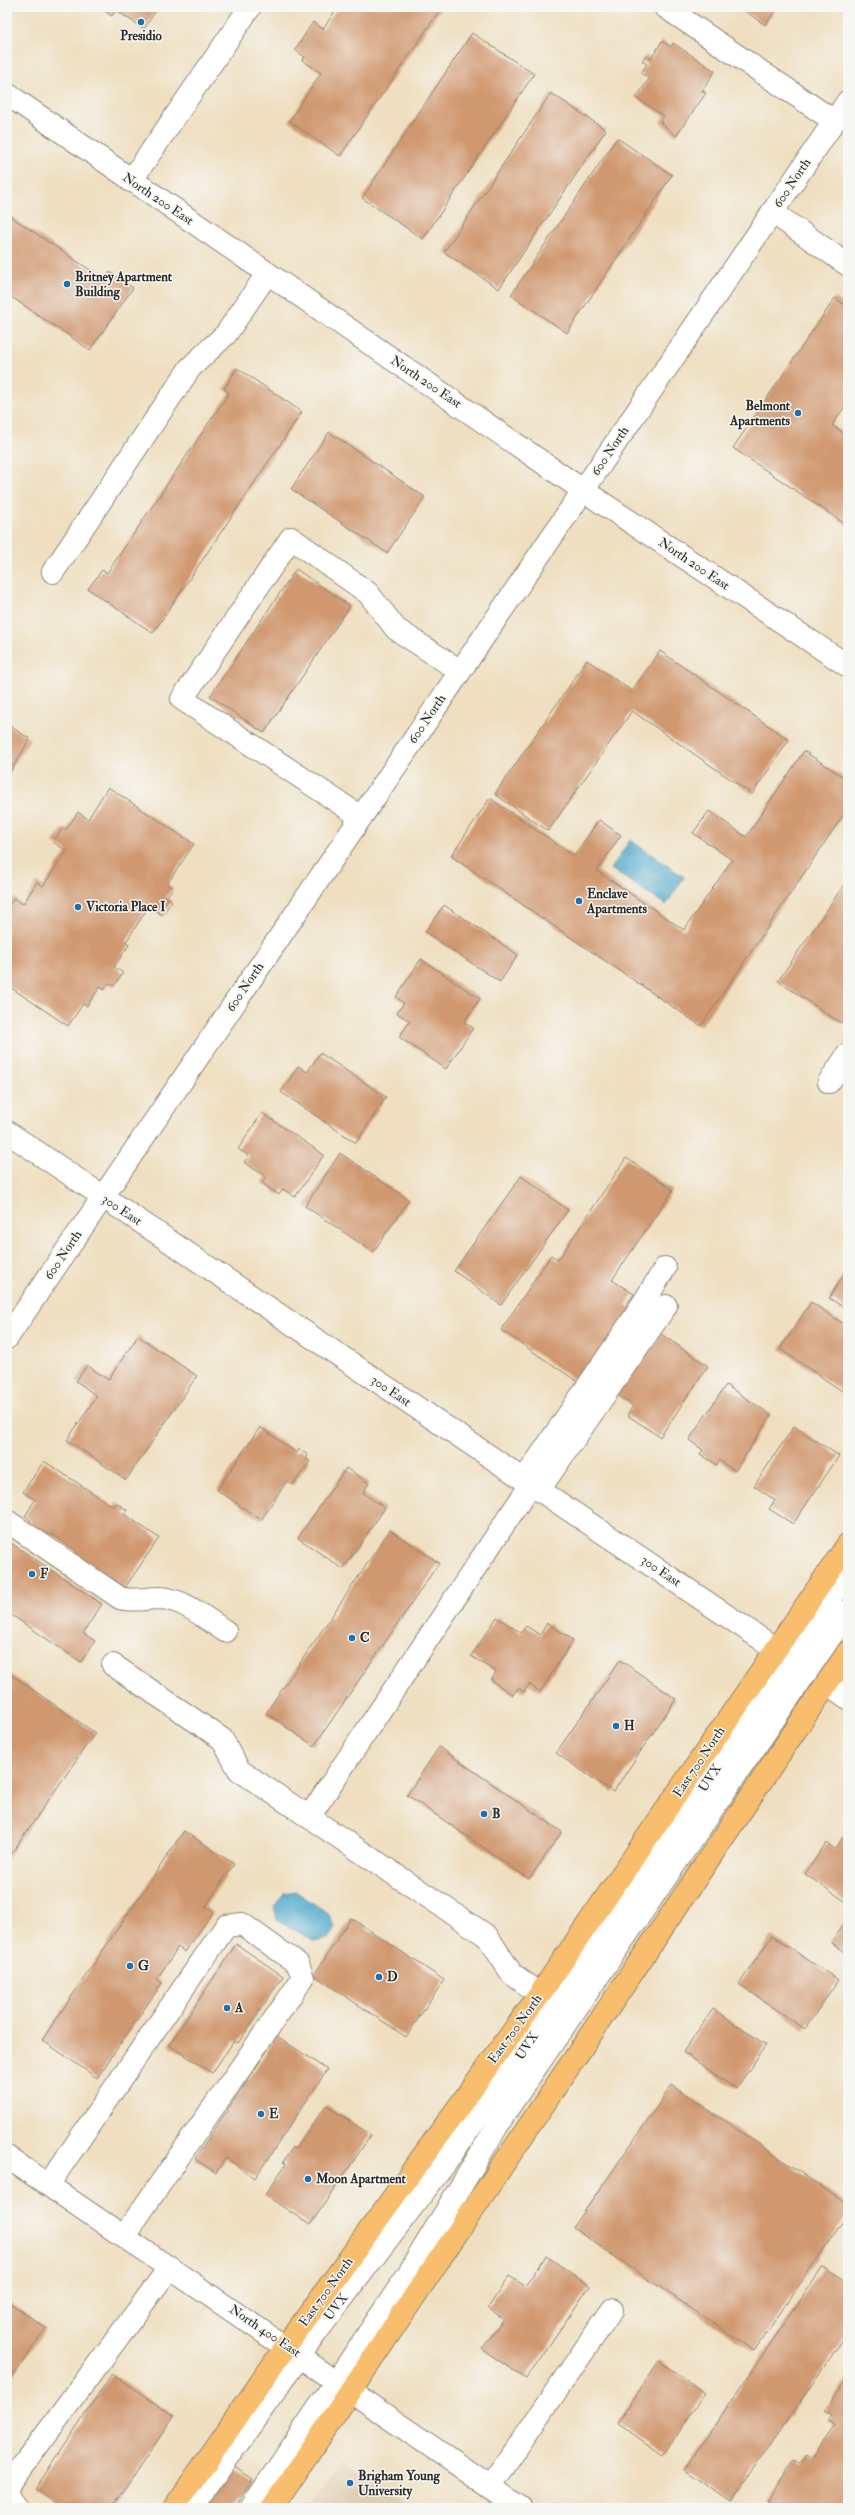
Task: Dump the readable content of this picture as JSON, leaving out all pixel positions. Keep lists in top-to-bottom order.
{
  "streets": {
    "main road": ["East 700 North"],
    "street": [
      "600 North",
      "North 200 East",
      "300 East",
      "UVX",
      "North 400 East"
    ]
  },
  "crossings": [
    ["600 North", "North 200 East"],
    ["600 North", "300 East"],
    ["300 East", "East 700 North"],
    ["East 700 North", "UVX"],
    ["East 700 North", "North 400 East"],
    ["UVX", "North 400 East"]
  ],
  "places": [
    "Presidio",
    "Britney Apartment Building",
    "Belmont Apartments",
    "Enclave Apartments",
    "Victoria Place I",
    "F",
    "C",
    "H",
    "B",
    "G",
    "D",
    "A",
    "E",
    "Moon Apartment",
    "Brigham Young University"
  ]
}
